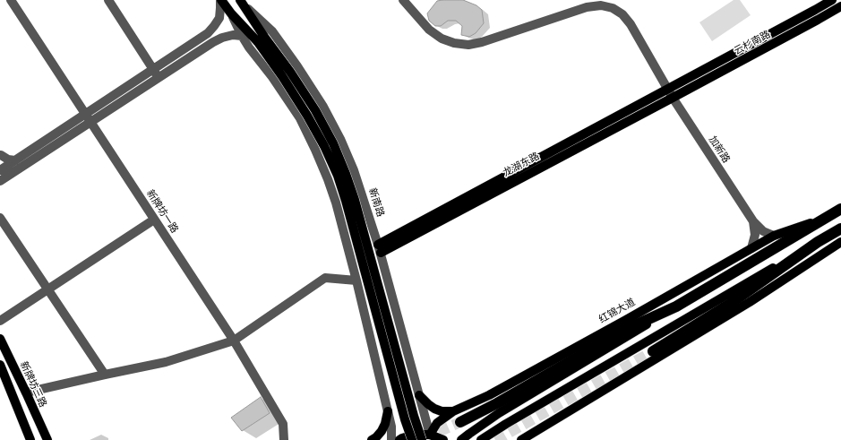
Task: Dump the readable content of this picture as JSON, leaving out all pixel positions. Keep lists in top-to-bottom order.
{
  "streets": {
    "highway": ["红锦大道"],
    "main road": [
      "云杉南路",
      "龙湖东路",
      "新南路",
      "新牌坊三路"
    ],
    "street": ["加新路", "新牌坊一路"]
  },
  "crossings": [
    ["云杉南路", "加新路"],
    ["云杉南路", "龙湖东路"],
    ["加新路", "龙湖东路"],
    ["龙湖东路", "新南路"],
    ["新南路", "红锦大道"]
  ]
}
